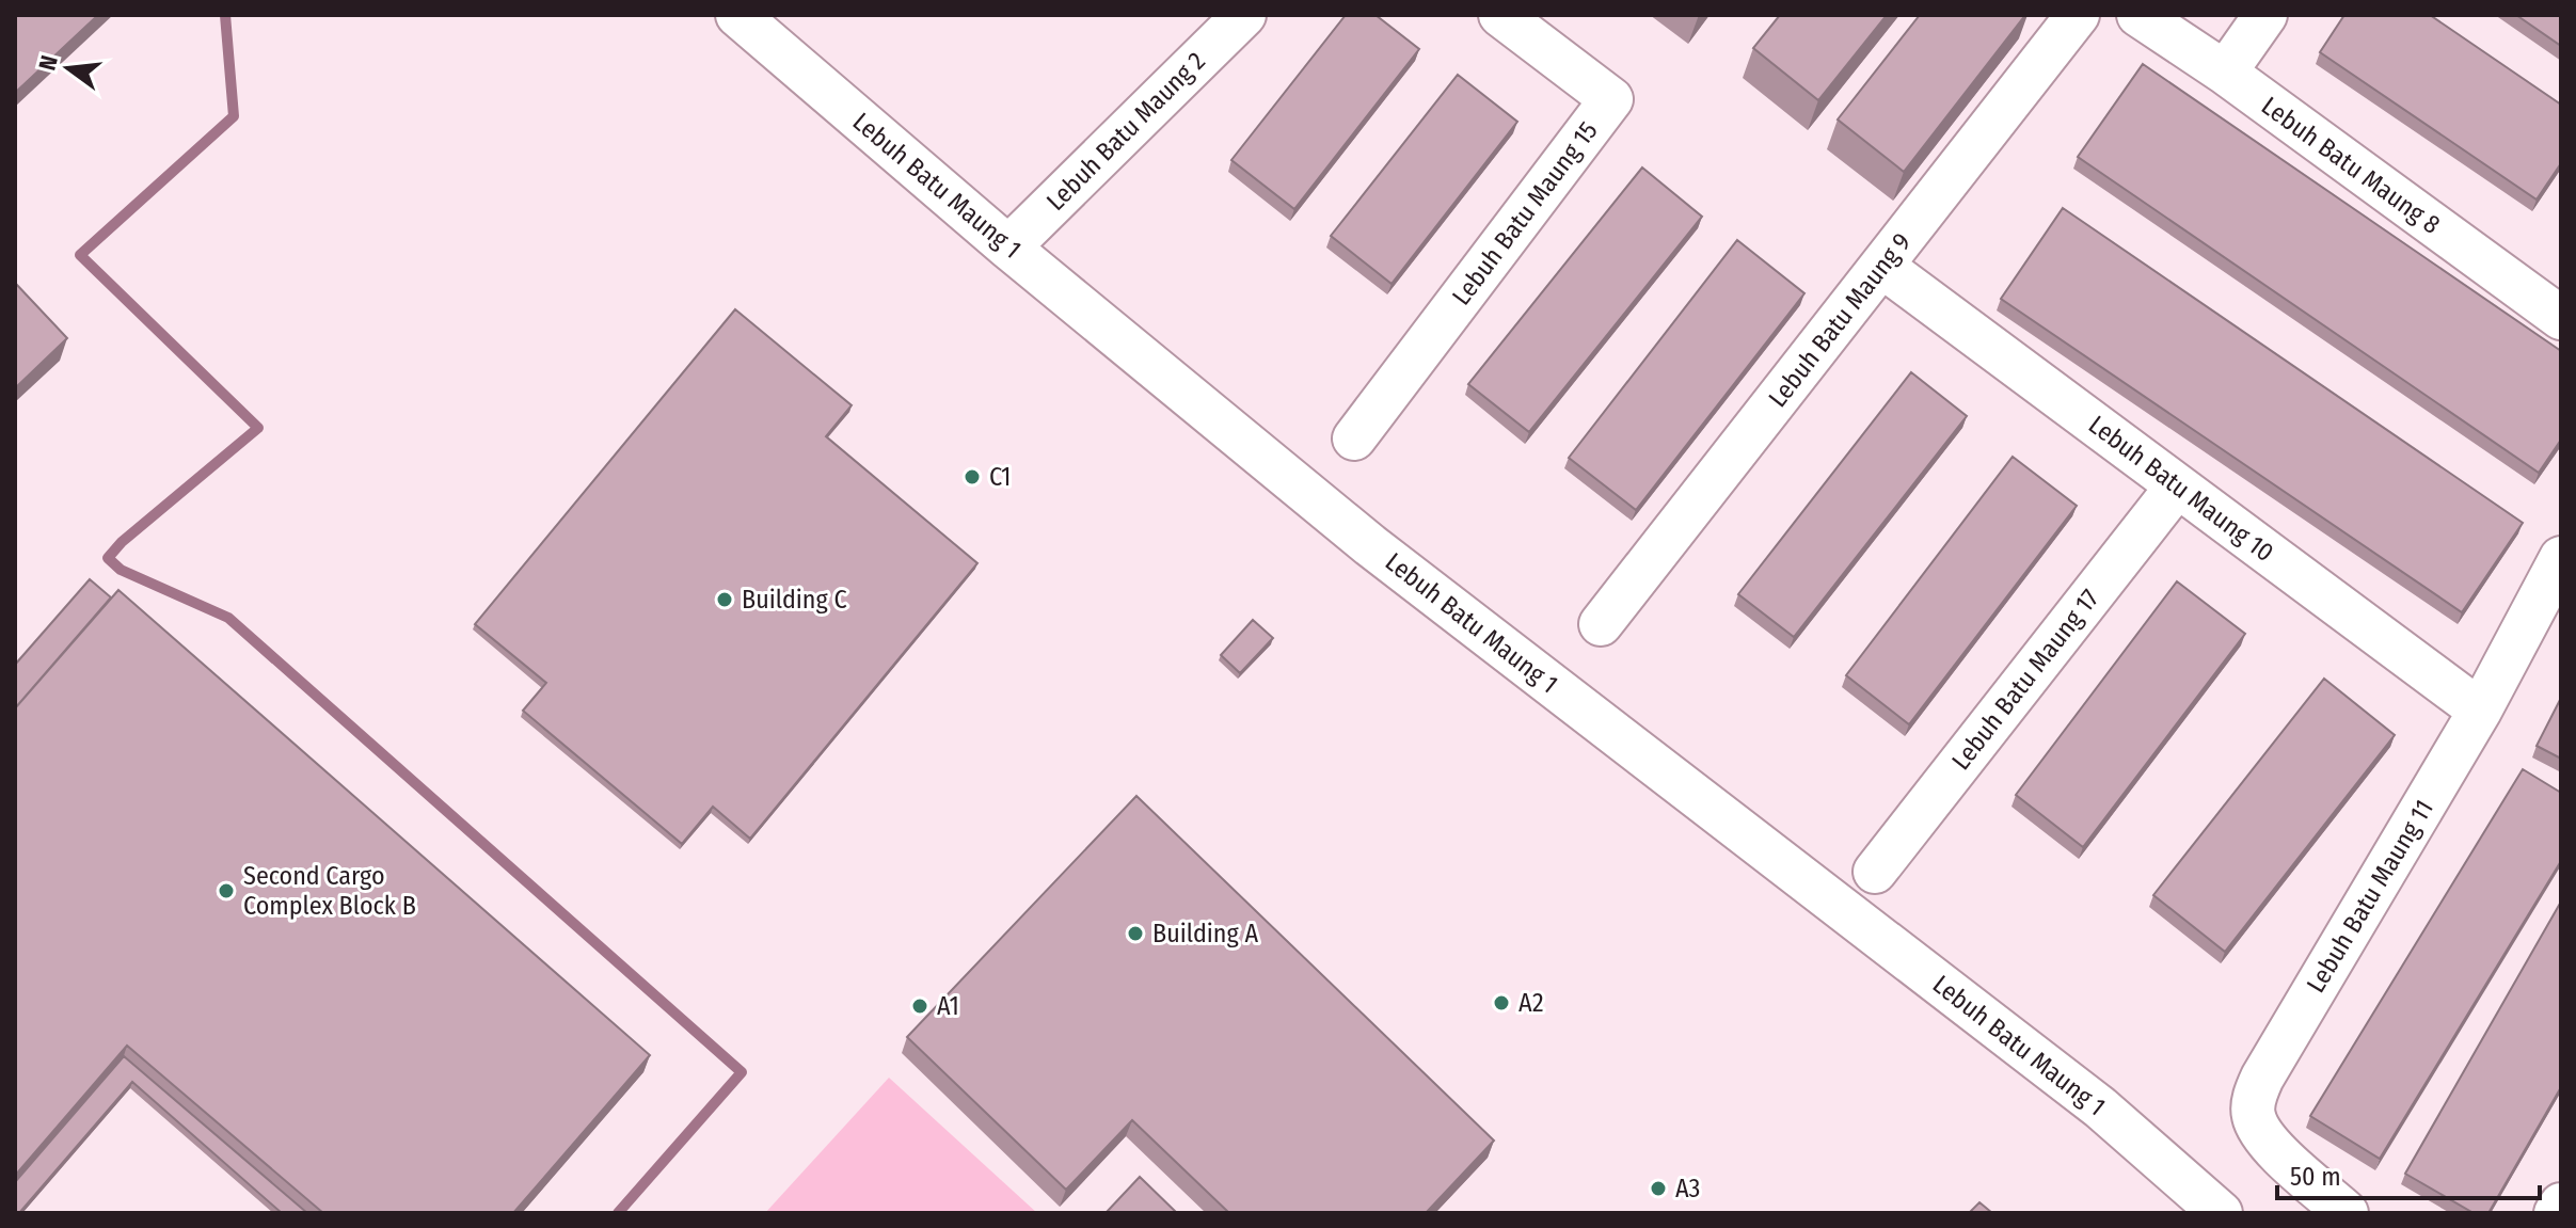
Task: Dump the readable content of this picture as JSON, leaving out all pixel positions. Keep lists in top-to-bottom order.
{
  "streets": {
    "street": [
      "Lebuh Batu Maung 2",
      "Lebuh Batu Maung 8",
      "Lebuh Batu Maung 1",
      "Lebuh Batu Maung 15",
      "Lebuh Batu Maung 9",
      "Lebuh Batu Maung 10",
      "Lebuh Batu Maung 17",
      "Lebuh Batu Maung 11"
    ]
  },
  "crossings": [
    ["Lebuh Batu Maung 2", "Lebuh Batu Maung 1"],
    ["Lebuh Batu Maung 9", "Lebuh Batu Maung 10"],
    ["Lebuh Batu Maung 10", "Lebuh Batu Maung 17"],
    ["Lebuh Batu Maung 10", "Lebuh Batu Maung 11"]
  ],
  "places": [
    "C1",
    "Building C",
    "Second Cargo Complex Block B",
    "Building A",
    "A2",
    "A1",
    "A3"
  ],
  "scale_bar": "50 m",
  "north": "left"
}
